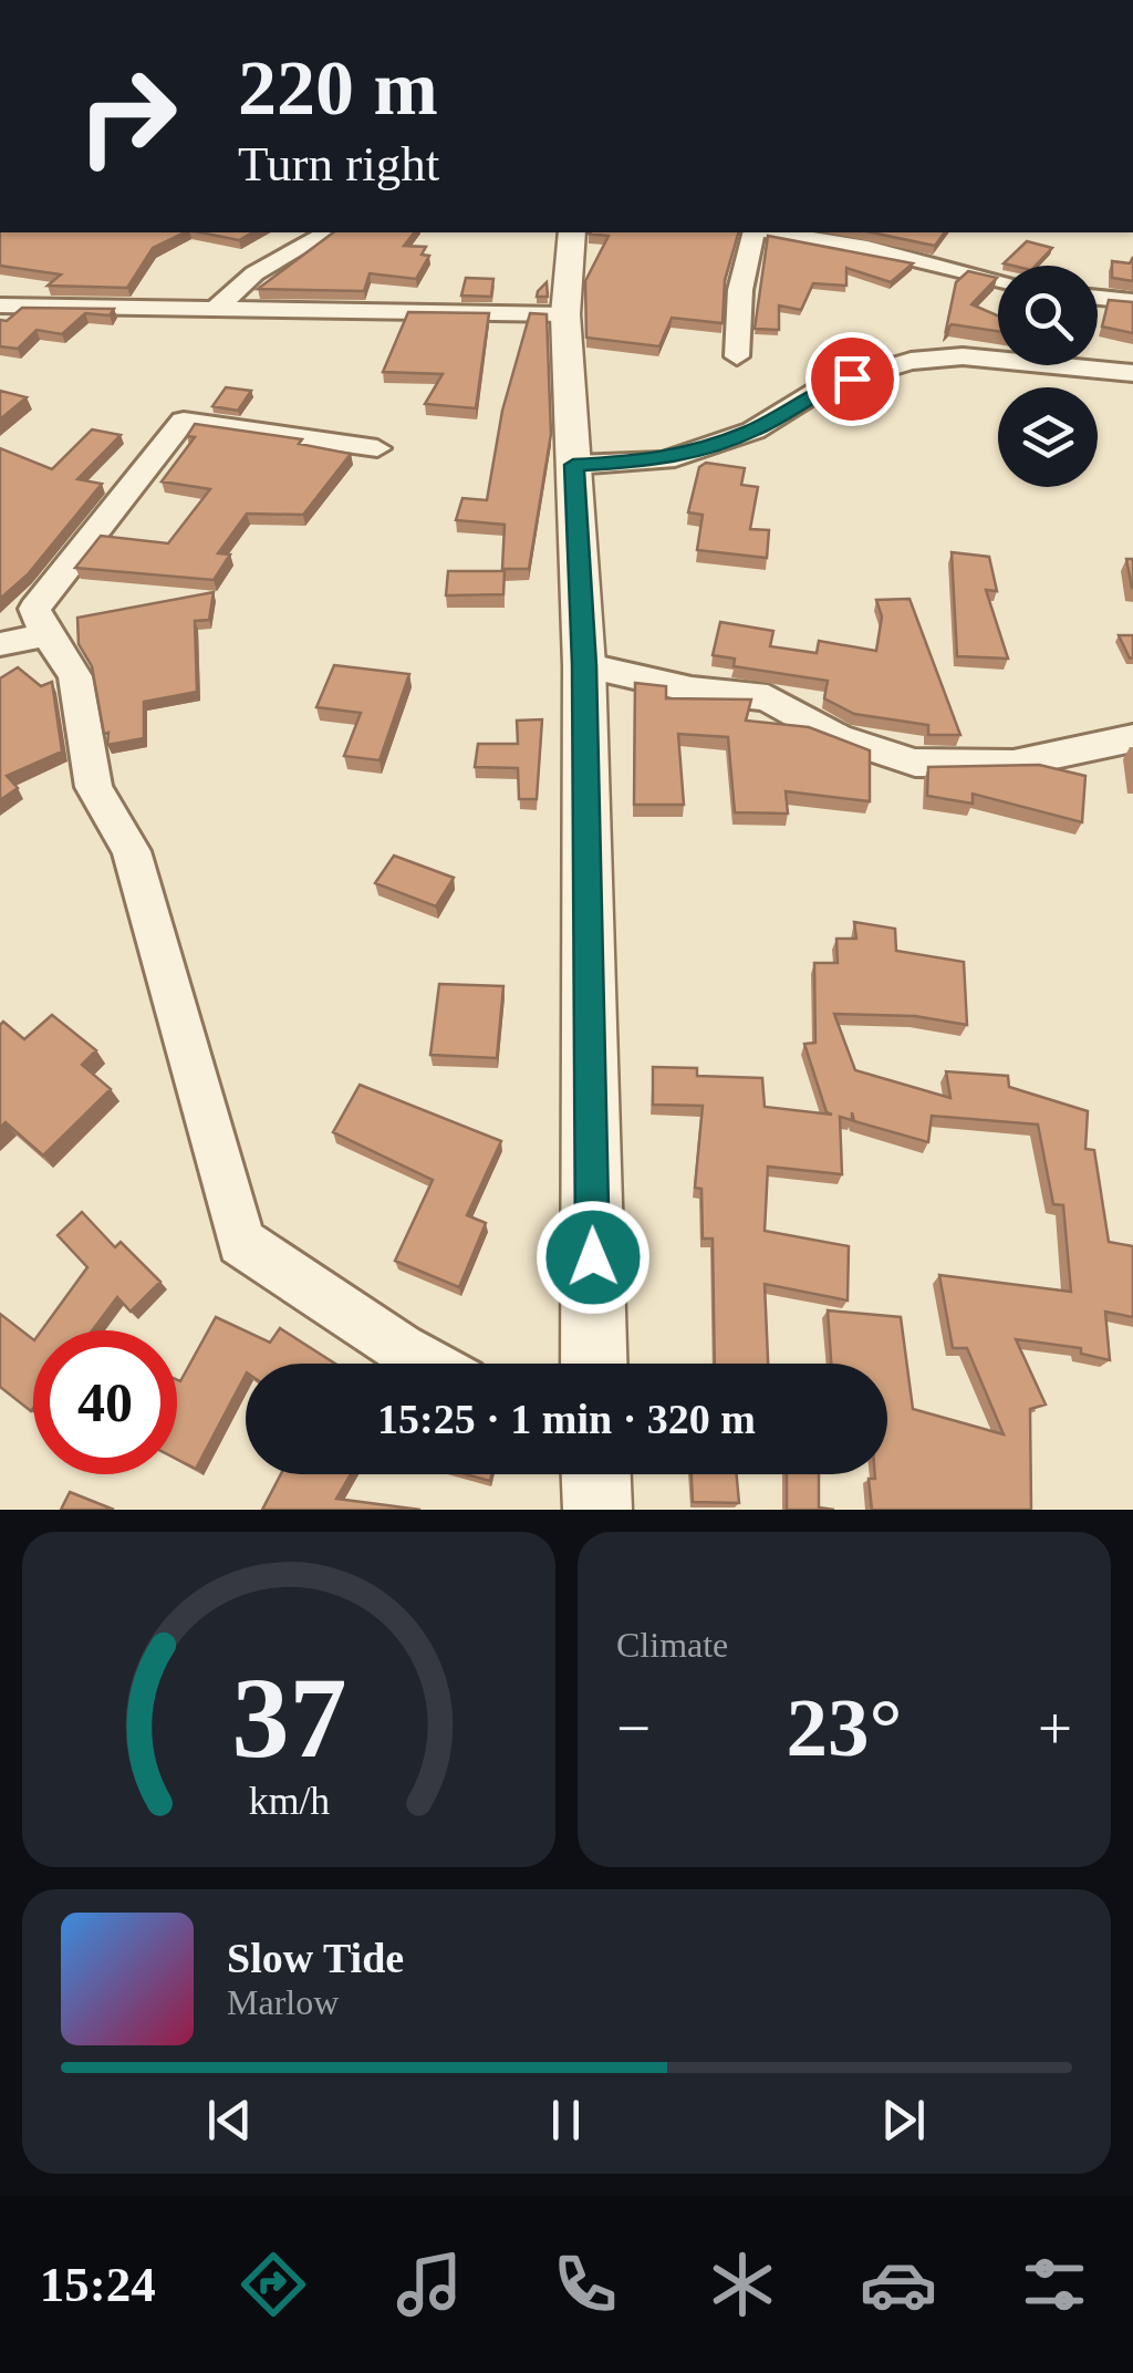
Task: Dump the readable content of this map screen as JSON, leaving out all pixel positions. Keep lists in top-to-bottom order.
{
  "page": {
    "turn": ["220 m", "Turn right"],
    "limit": "40",
    "trip": "15:25 · 1 min · 320 m",
    "tile": "Climate",
    "heat": ["−", "23°", "+"],
    "song": ["Slow Tide", "Marlow"],
    "tabs": "15:24",
    "gauge": ["37", "km/h"]
  }
}
